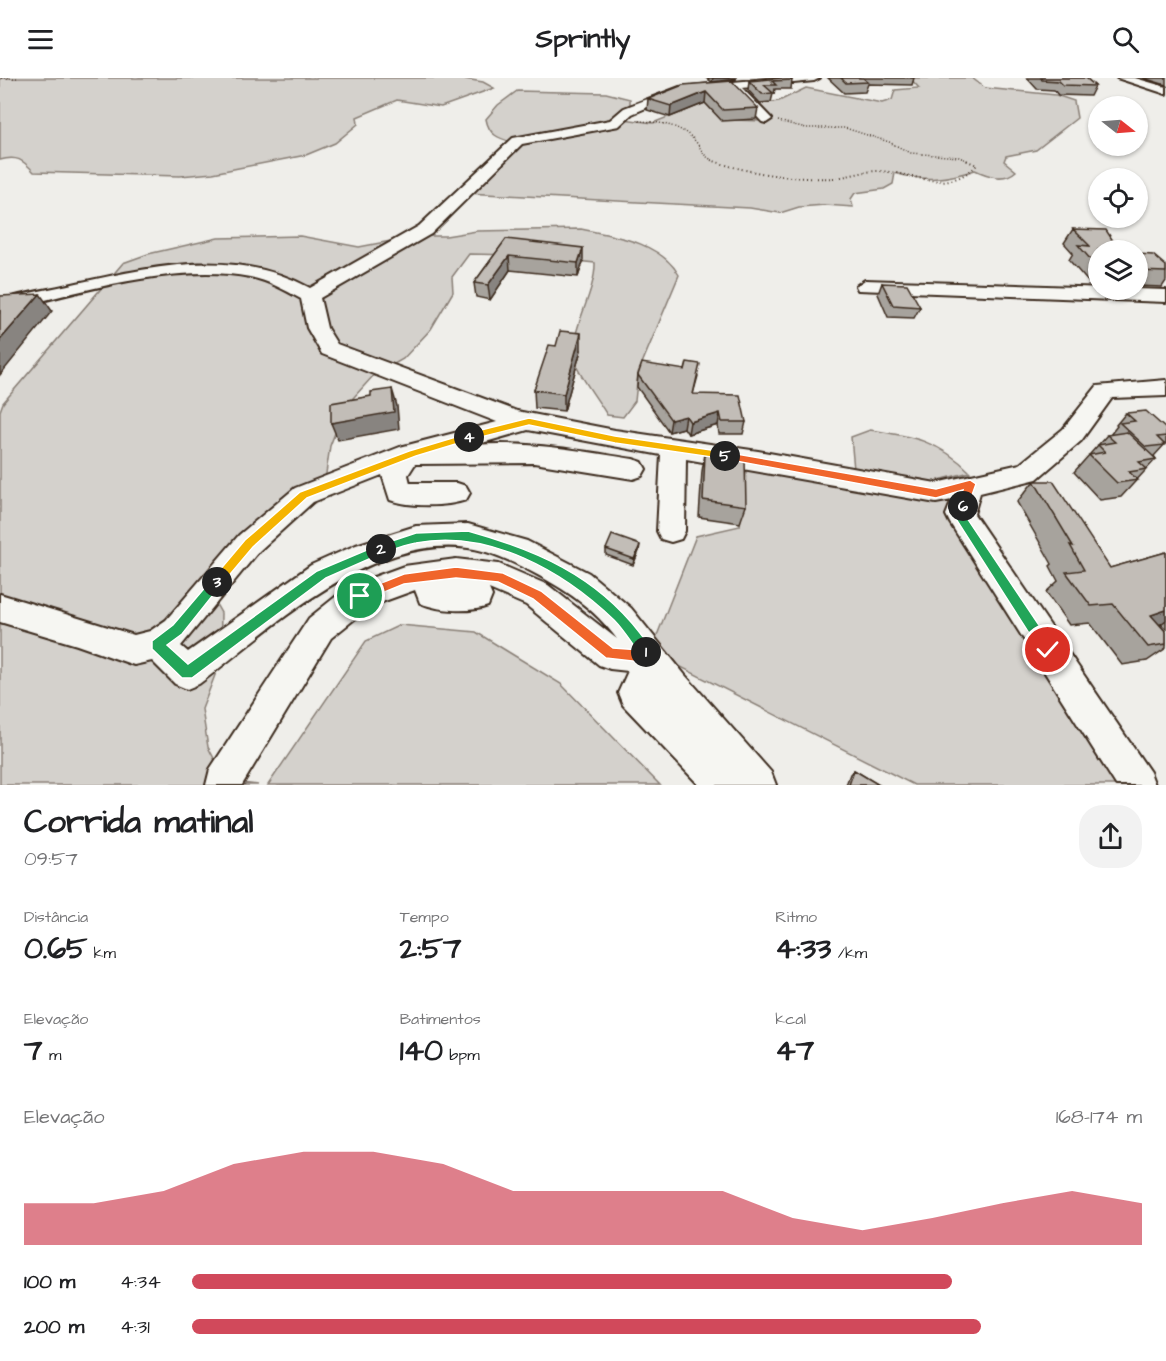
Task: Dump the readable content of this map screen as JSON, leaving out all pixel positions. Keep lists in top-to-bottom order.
{
  "north": "right",
  "page": {
    "header": "Sprintly",
    "pins": [
      "4",
      "5",
      "6",
      "2",
      "3",
      "1"
    ],
    "heading": ["Corrida matinal", "09:57"],
    "stats": [
      ["Distância", "0.65 km"],
      ["Tempo", "2:57"],
      ["Ritmo", "4:33 /km"],
      ["Elevação", "7 m"],
      ["Batimentos", "140 bpm"],
      ["kcal", "47"]
    ],
    "chart": ["Elevação", "168–174 m"],
    "list": [
      {
        "name": "100 m",
        "note": "4:34"
      },
      {
        "name": "200 m",
        "note": "4:31"
      }
    ]
  }
}
